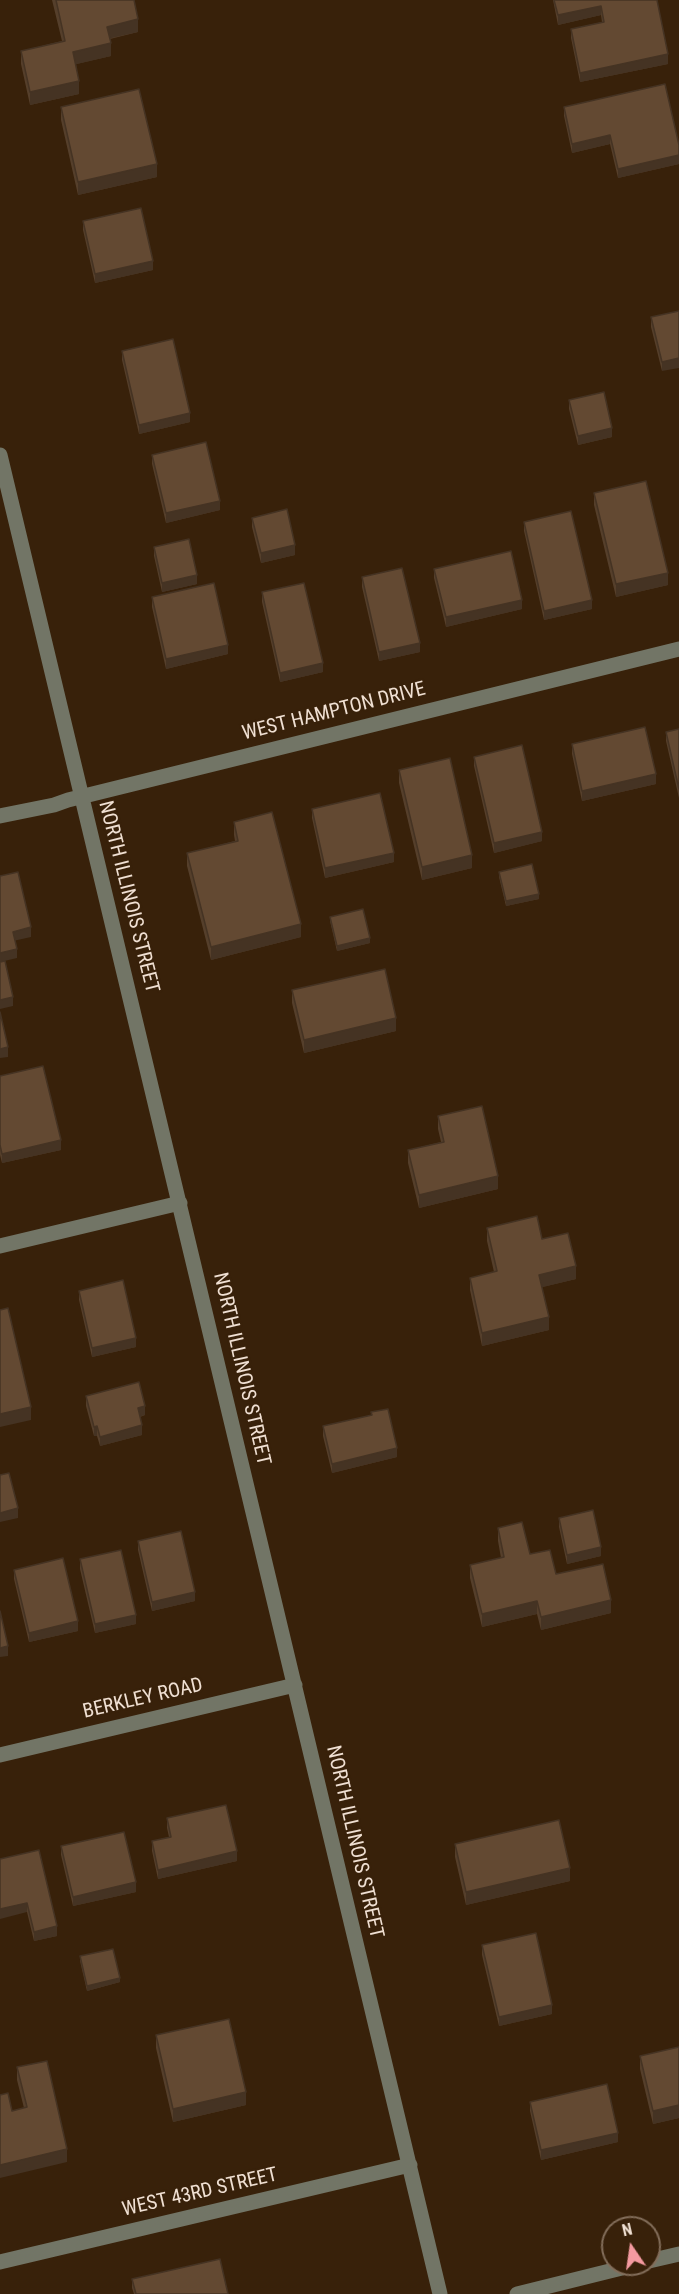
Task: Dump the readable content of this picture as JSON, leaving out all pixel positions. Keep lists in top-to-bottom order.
{
  "streets": {
    "street": [
      "WEST HAMPTON DRIVE",
      "NORTH ILLINOIS STREET",
      "BERKLEY ROAD",
      "WEST 43RD STREET"
    ]
  },
  "crossings": [
    ["WEST HAMPTON DRIVE", "NORTH ILLINOIS STREET"],
    ["NORTH ILLINOIS STREET", "BERKLEY ROAD"],
    ["NORTH ILLINOIS STREET", "WEST 43RD STREET"]
  ],
  "north": "top"
}
